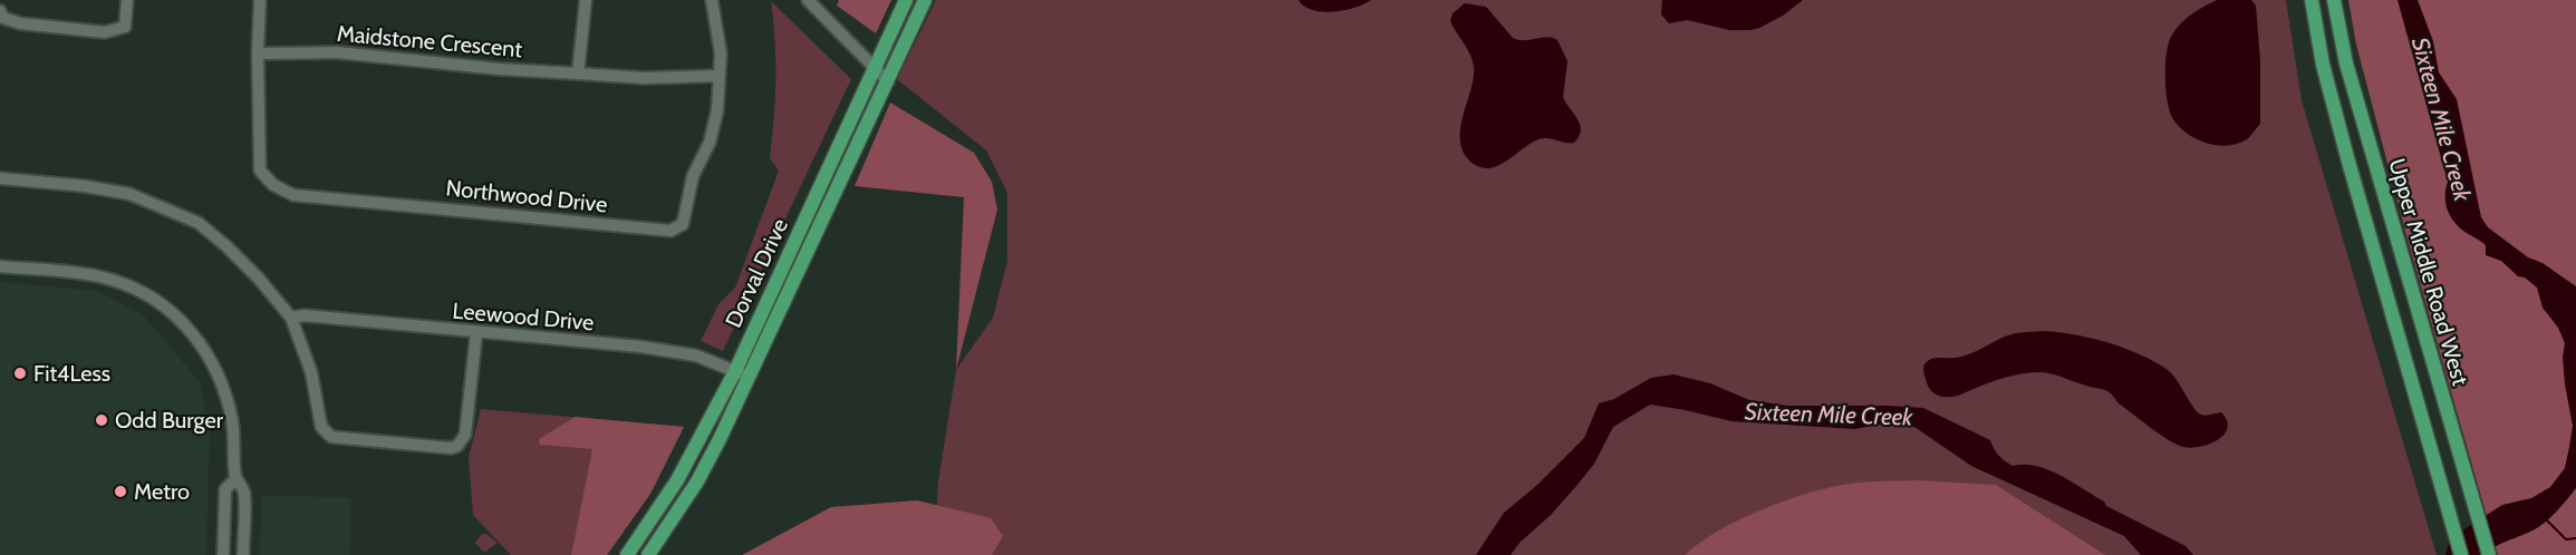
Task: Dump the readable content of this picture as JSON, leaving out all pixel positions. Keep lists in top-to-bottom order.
{
  "streets": {
    "main road": ["Upper Middle Road West", "Dorval Drive"],
    "street": ["Maidstone Crescent", "Northwood Drive", "Leewood Drive"]
  },
  "crossings": [
    ["Maidstone Crescent", "Northwood Drive"],
    ["Dorval Drive", "Leewood Drive"]
  ],
  "water": ["Sixteen Mile Creek"],
  "places": ["Fit4Less", "Odd Burger", "Metro"]
}
